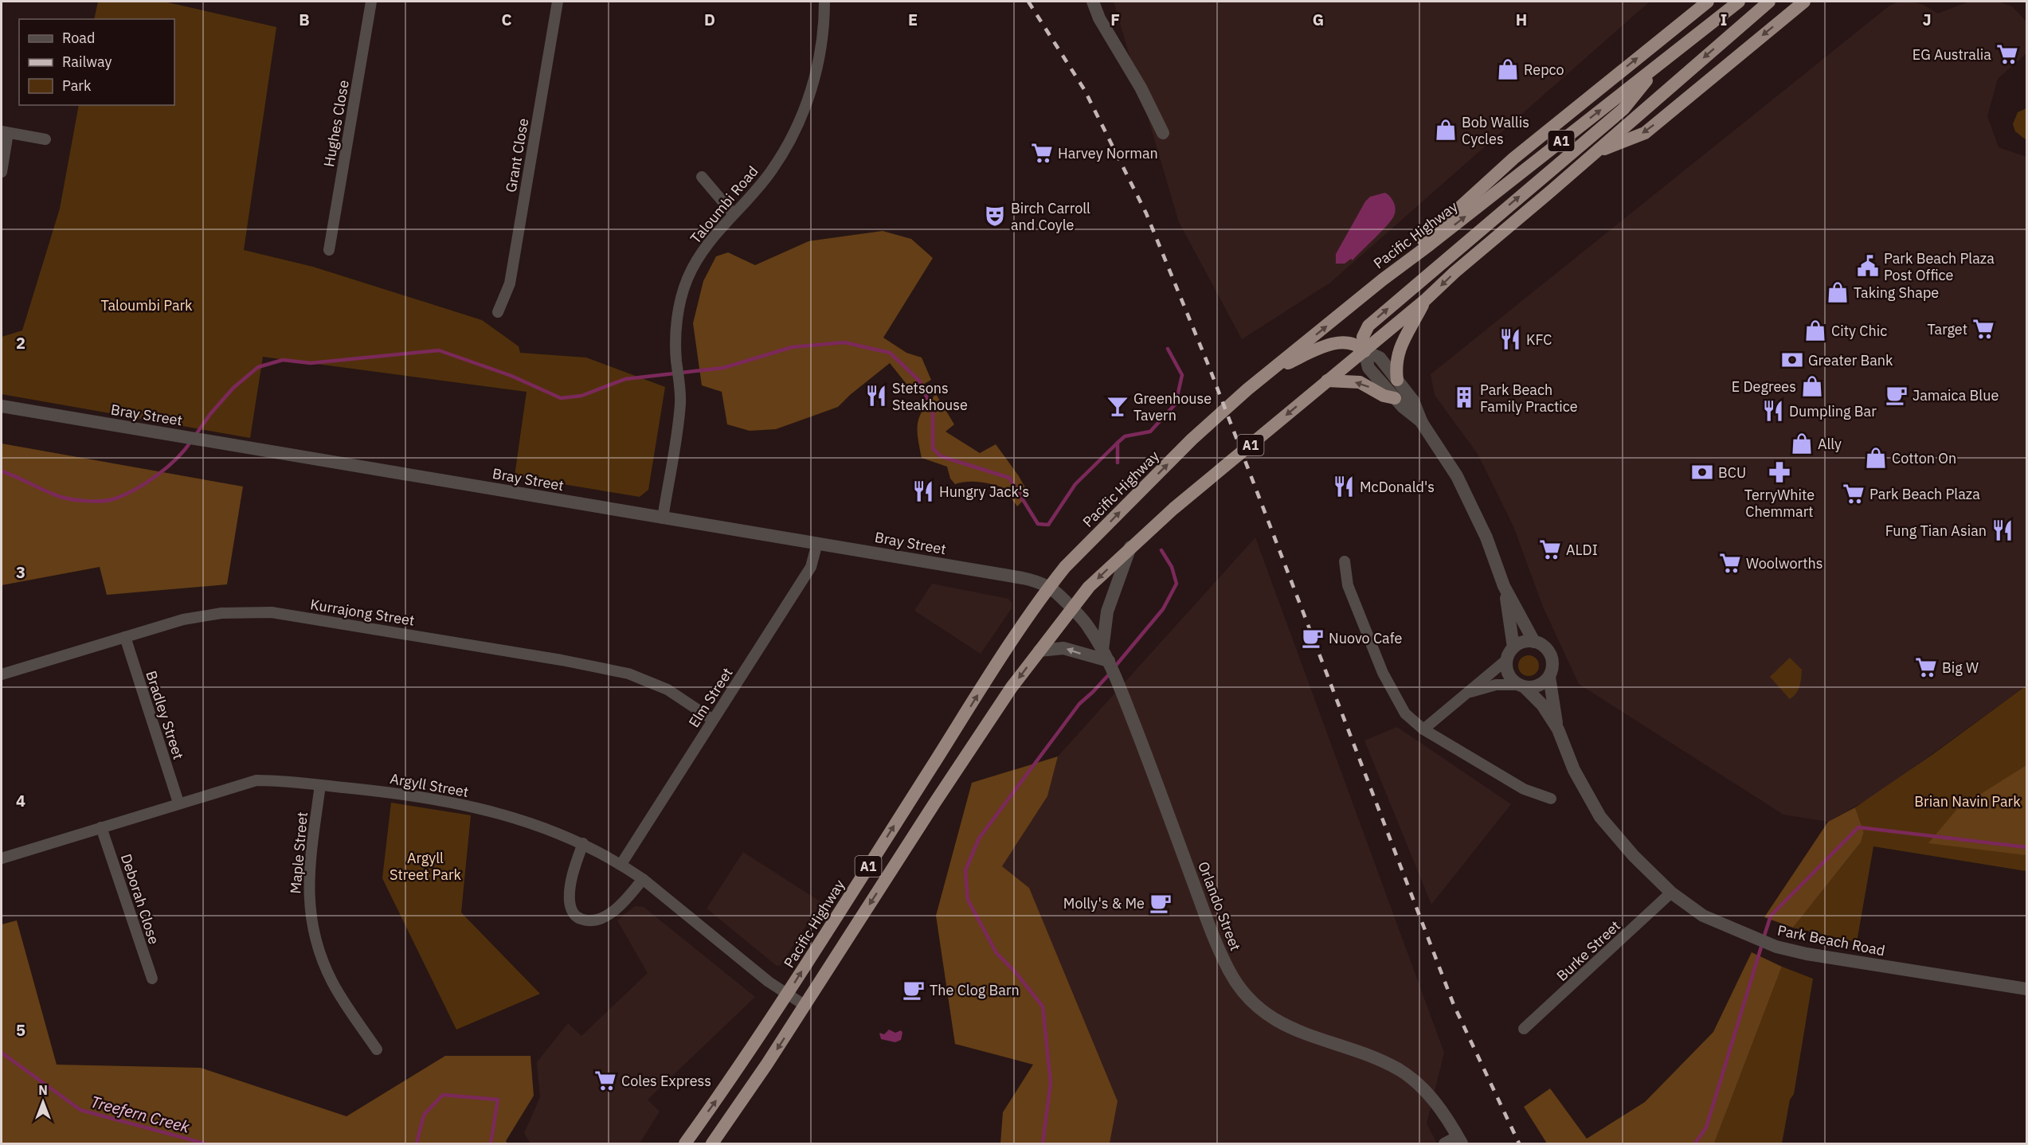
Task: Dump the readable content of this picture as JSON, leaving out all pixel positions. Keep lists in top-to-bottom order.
{
  "streets": {
    "highway": ["A1", "Pacific Highway"],
    "street": [
      "Hughes Close",
      "Grant Close",
      "Taloumbi Road",
      "Bray Street",
      "Kurrajong Street",
      "Elm Street",
      "Bradley Street",
      "Argyll Street",
      "Maple Street",
      "Deborah Close",
      "Orlando Street",
      "Park Beach Road",
      "Burke Street"
    ]
  },
  "crossings": [
    ["A1", "Argyll Street"],
    ["A1", "Orlando Street"],
    ["Taloumbi Road", "Bray Street"],
    ["Pacific Highway", "Bray Street"],
    ["Pacific Highway", "Argyll Street"],
    ["Pacific Highway", "Orlando Street"],
    ["Bray Street", "Elm Street"],
    ["Bray Street", "Orlando Street"],
    ["Kurrajong Street", "Elm Street"],
    ["Kurrajong Street", "Bradley Street"],
    ["Elm Street", "Argyll Street"],
    ["Bradley Street", "Argyll Street"],
    ["Argyll Street", "Maple Street"],
    ["Argyll Street", "Deborah Close"],
    ["Park Beach Road", "Burke Street"]
  ],
  "water": ["Treefern Creek"],
  "parks": ["Taloumbi Park", "Brian Navin Park", "Argyll Street Park"],
  "places": {
    "supermarket": [
      "EG Australia",
      "Harvey Norman",
      "Target",
      "Park Beach Plaza",
      "ALDI",
      "Woolworths",
      "Big W",
      "Coles Express"
    ],
    "shop": [
      "Repco",
      "Bob Wallis Cycles",
      "Taking Shape",
      "City Chic",
      "E Degrees",
      "Ally",
      "Cotton On"
    ],
    "theatre": ["Birch Carroll and Coyle"],
    "public building": ["Park Beach Plaza Post Office"],
    "restaurant": [
      "KFC",
      "Stetsons Steakhouse",
      "Dumpling Bar",
      "McDonald's",
      "Hungry Jack's",
      "Fung Tian Asian"
    ],
    "bank": ["Greater Bank", "BCU"],
    "cafe": [
      "Jamaica Blue",
      "Nuovo Cafe",
      "Molly's & Me",
      "The Clog Barn"
    ],
    "building": ["Park Beach Family Practice"],
    "bar": ["Greenhouse Tavern"],
    "pharmacy": ["TerryWhite Chemmart"]
  },
  "legend": ["Road", "Railway", "Park"],
  "north": "top",
  "grid": {
    "columns": [
      "B",
      "C",
      "D",
      "E",
      "F",
      "G",
      "H",
      "I",
      "J"
    ],
    "rows": [
      "2",
      "3",
      "4",
      "5"
    ]
  }
}
